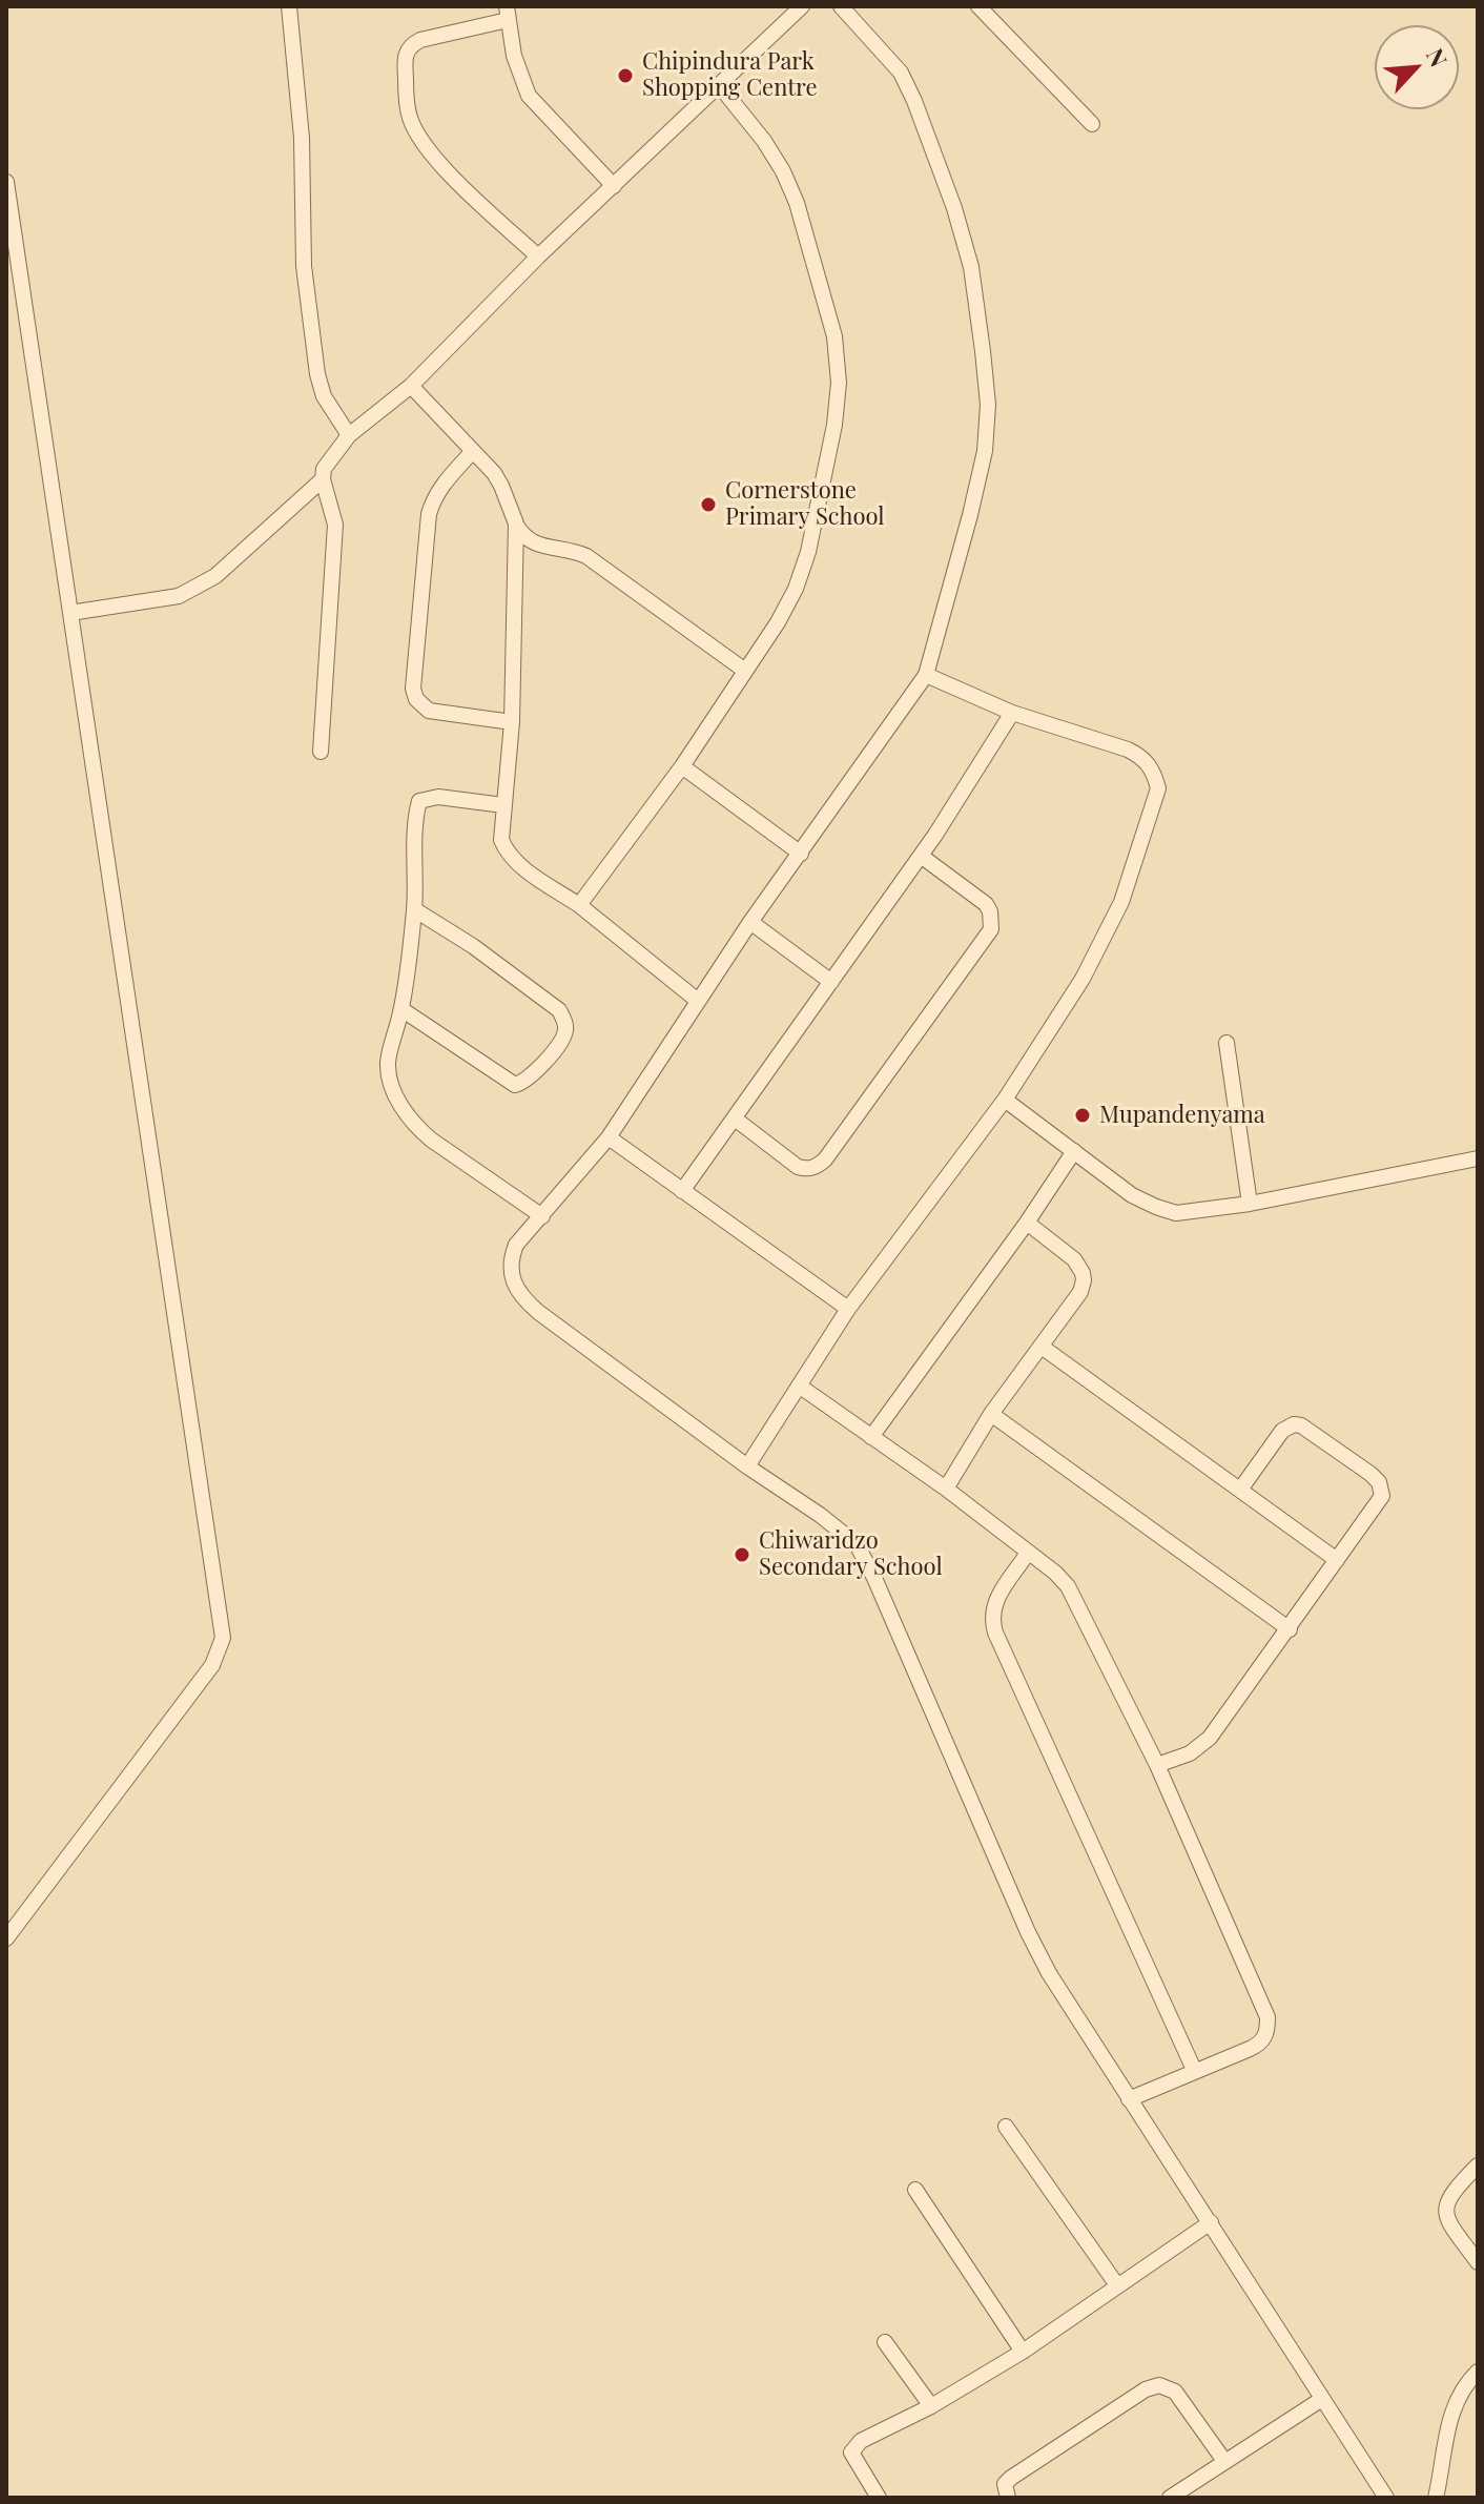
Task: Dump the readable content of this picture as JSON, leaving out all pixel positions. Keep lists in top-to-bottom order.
{
  "places": [
    "Chipindura Park Shopping Centre",
    "Cornerstone Primary School",
    "Mupandenyama",
    "Chiwaridzo Secondary School"
  ],
  "north": "top right"
}
